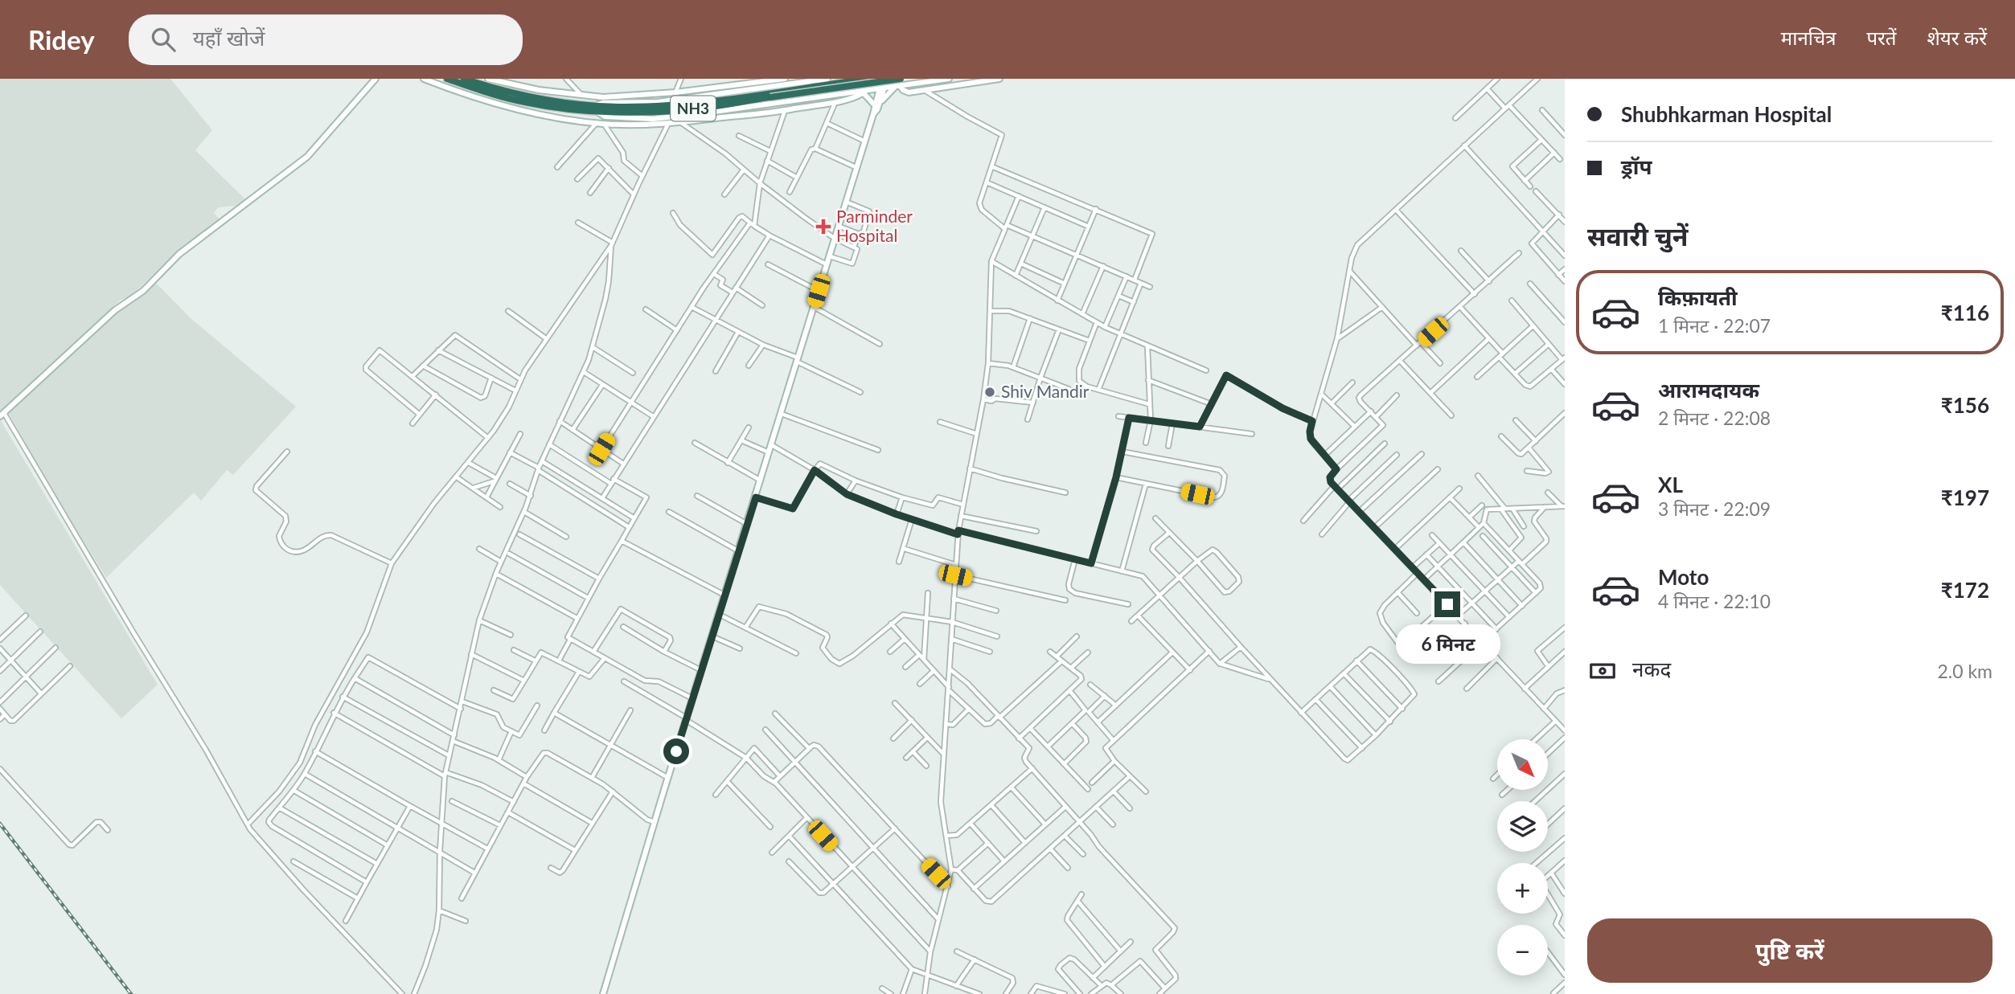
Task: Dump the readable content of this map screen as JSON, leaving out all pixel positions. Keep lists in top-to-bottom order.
{
  "streets": {
    "highway": ["NH3"]
  },
  "places": {
    "health": ["Parminder Hospital"],
    "other": ["Shiv Mandir"]
  },
  "north": "bottom right",
  "page": {
    "header": "Ridey",
    "search": "यहाँ खोजें",
    "nav": ["मानचित्र", "परतें", "शेयर करें"],
    "banner": ["Shubhkarman Hospital", "ड्रॉप"],
    "heading": "सवारी चुनें",
    "list": [
      {
        "name": "किफ़ायती",
        "note": "1 मिनट · 22:07",
        "value": "₹116"
      },
      {
        "name": "आरामदायक",
        "note": "2 मिनट · 22:08",
        "value": "₹156"
      },
      {
        "name": "XL",
        "note": "3 मिनट · 22:09",
        "value": "₹197"
      },
      {
        "name": "Moto",
        "note": "4 मिनट · 22:10",
        "value": "₹172"
      }
    ],
    "bubble": "6 मिनट",
    "pay": ["नकद", "2.0 km"],
    "map_buttons": ["+", "−"],
    "buttons": "पुष्टि करें"
  }
}
